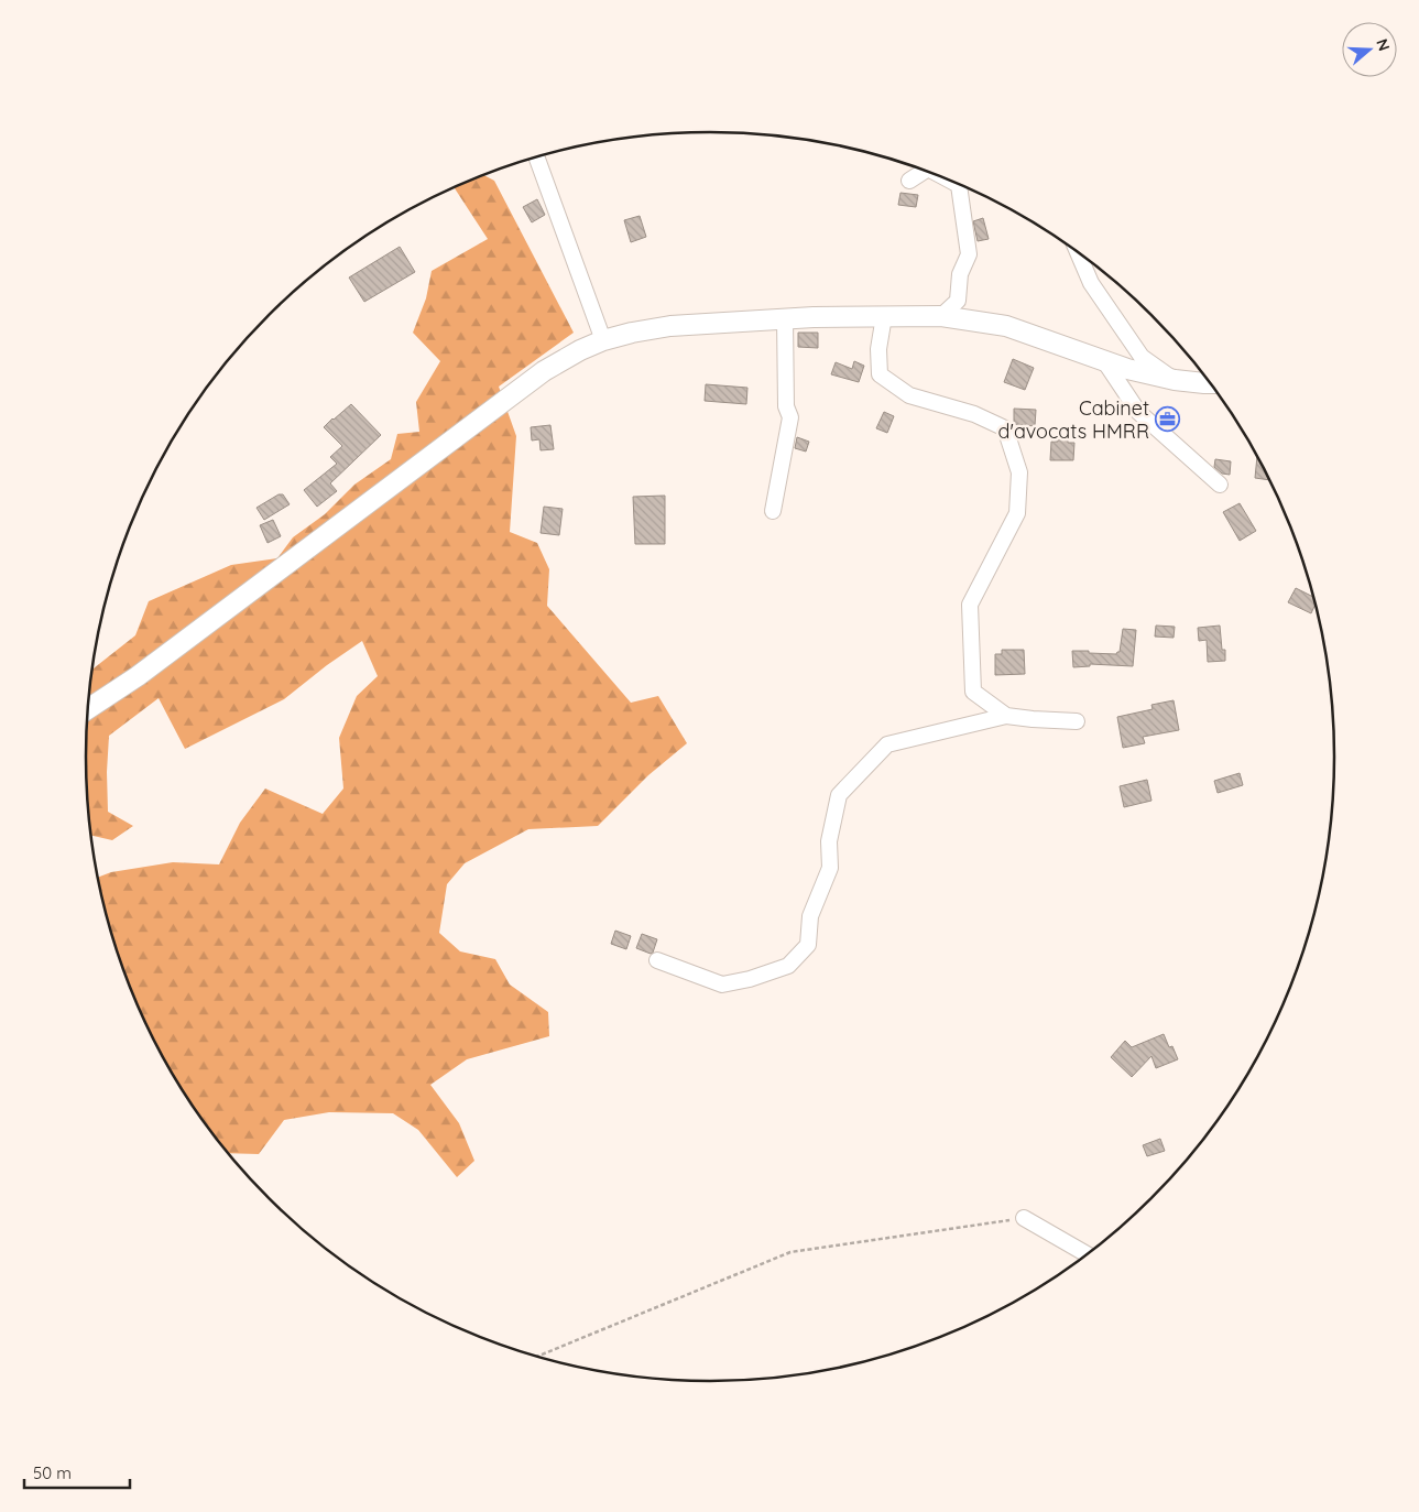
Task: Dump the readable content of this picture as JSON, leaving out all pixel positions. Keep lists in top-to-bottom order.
{
  "places": {
    "office": ["Cabinet d'avocats HMRR"]
  },
  "scale_bar": "50 m",
  "north": "right"
}
